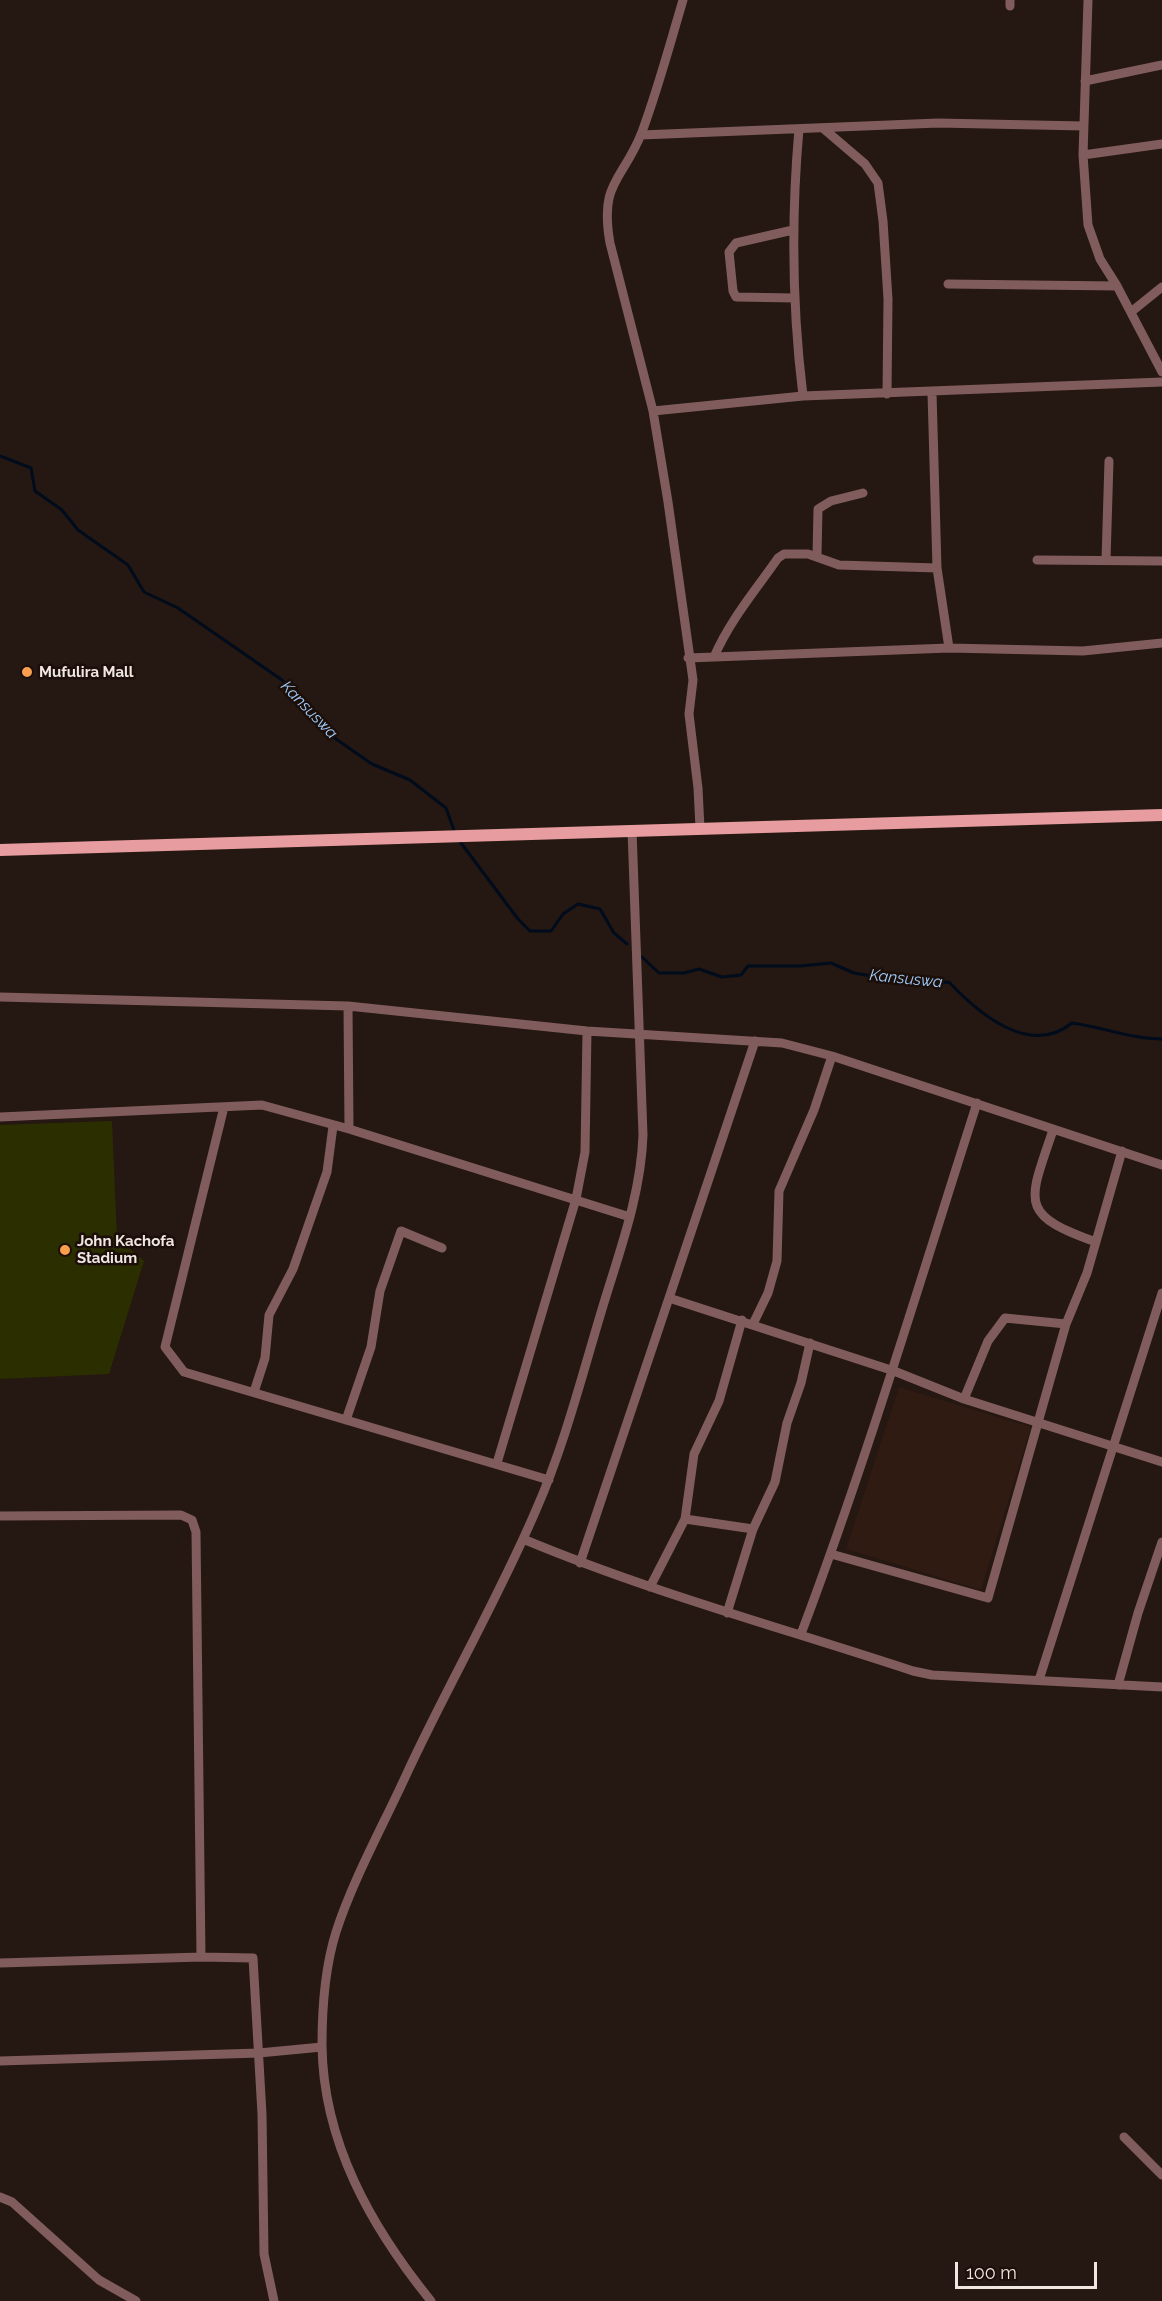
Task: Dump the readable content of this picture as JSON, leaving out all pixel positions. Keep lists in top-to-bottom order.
{
  "water": ["Kansuswa"],
  "places": ["Mufulira Mall", "John Kachofa Stadium"],
  "scale_bar": "100 m"
}
